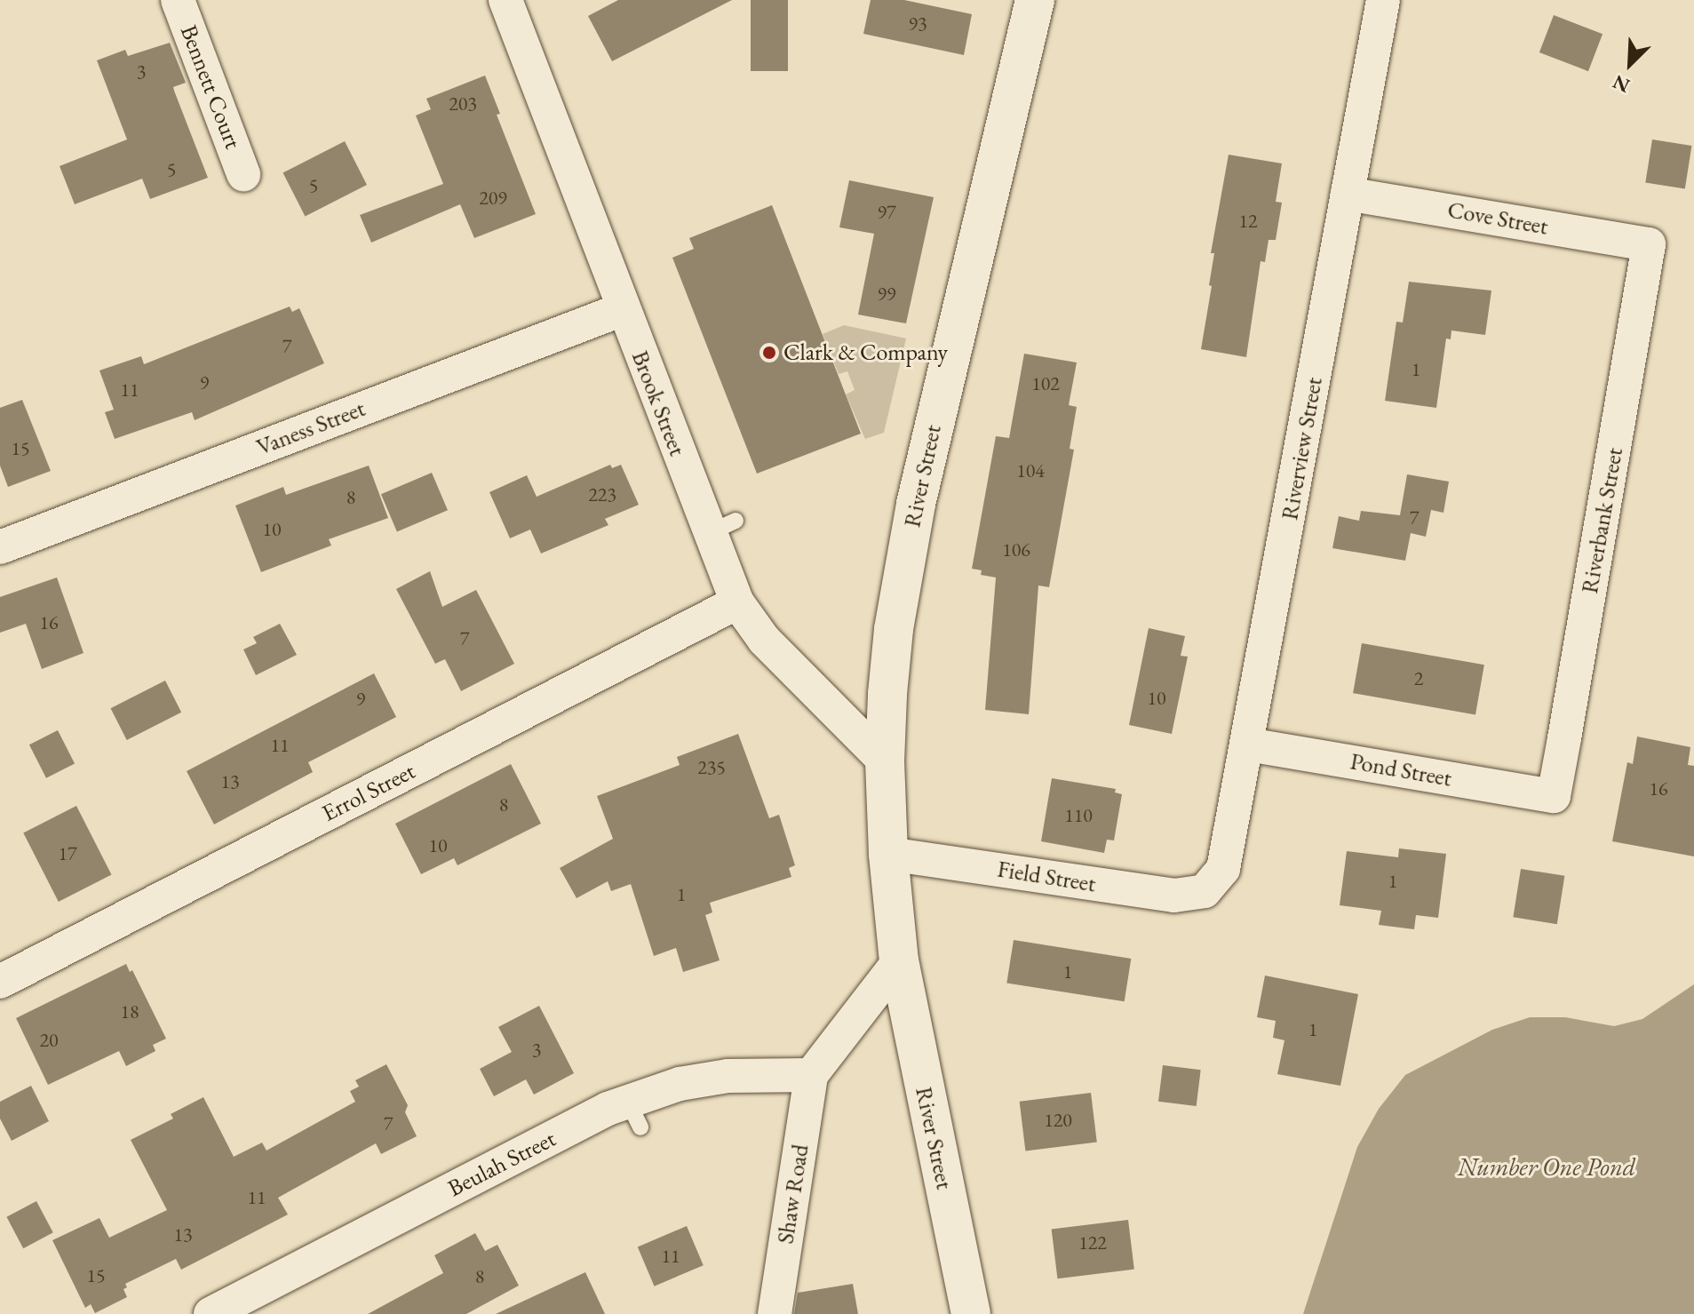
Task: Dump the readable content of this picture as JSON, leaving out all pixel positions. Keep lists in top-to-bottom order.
{
  "streets": {
    "street": [
      "Bennett Court",
      "Cove Street",
      "Brook Street",
      "Vaness Street",
      "Riverview Street",
      "River Street",
      "Riverbank Street",
      "Pond Street",
      "Errol Street",
      "Field Street",
      "Beulah Street",
      "Shaw Road"
    ]
  },
  "crossings": [
    ["Cove Street", "Riverview Street"],
    ["Cove Street", "Riverbank Street"],
    ["Brook Street", "Vaness Street"],
    ["Brook Street", "River Street"],
    ["Brook Street", "Errol Street"],
    ["Riverview Street", "Pond Street"],
    ["Riverview Street", "Field Street"],
    ["River Street", "Field Street"],
    ["Riverbank Street", "Pond Street"],
    ["Beulah Street", "Shaw Road"]
  ],
  "water": ["Number One Pond"],
  "places": ["Clark & Company"],
  "house_numbers": [
    "93",
    "3",
    "203",
    "5",
    "5",
    "209",
    "97",
    "12",
    "99",
    "7",
    "1",
    "9",
    "102",
    "11",
    "15",
    "104",
    "223",
    "8",
    "7",
    "10",
    "106",
    "16",
    "7",
    "2",
    "10",
    "9",
    "11",
    "235",
    "13",
    "16",
    "8",
    "110",
    "10",
    "17",
    "1",
    "1",
    "1",
    "18",
    "1",
    "20",
    "3",
    "120",
    "7",
    "11",
    "13",
    "122",
    "11",
    "15",
    "8"
  ],
  "north": "bottom left"
}
